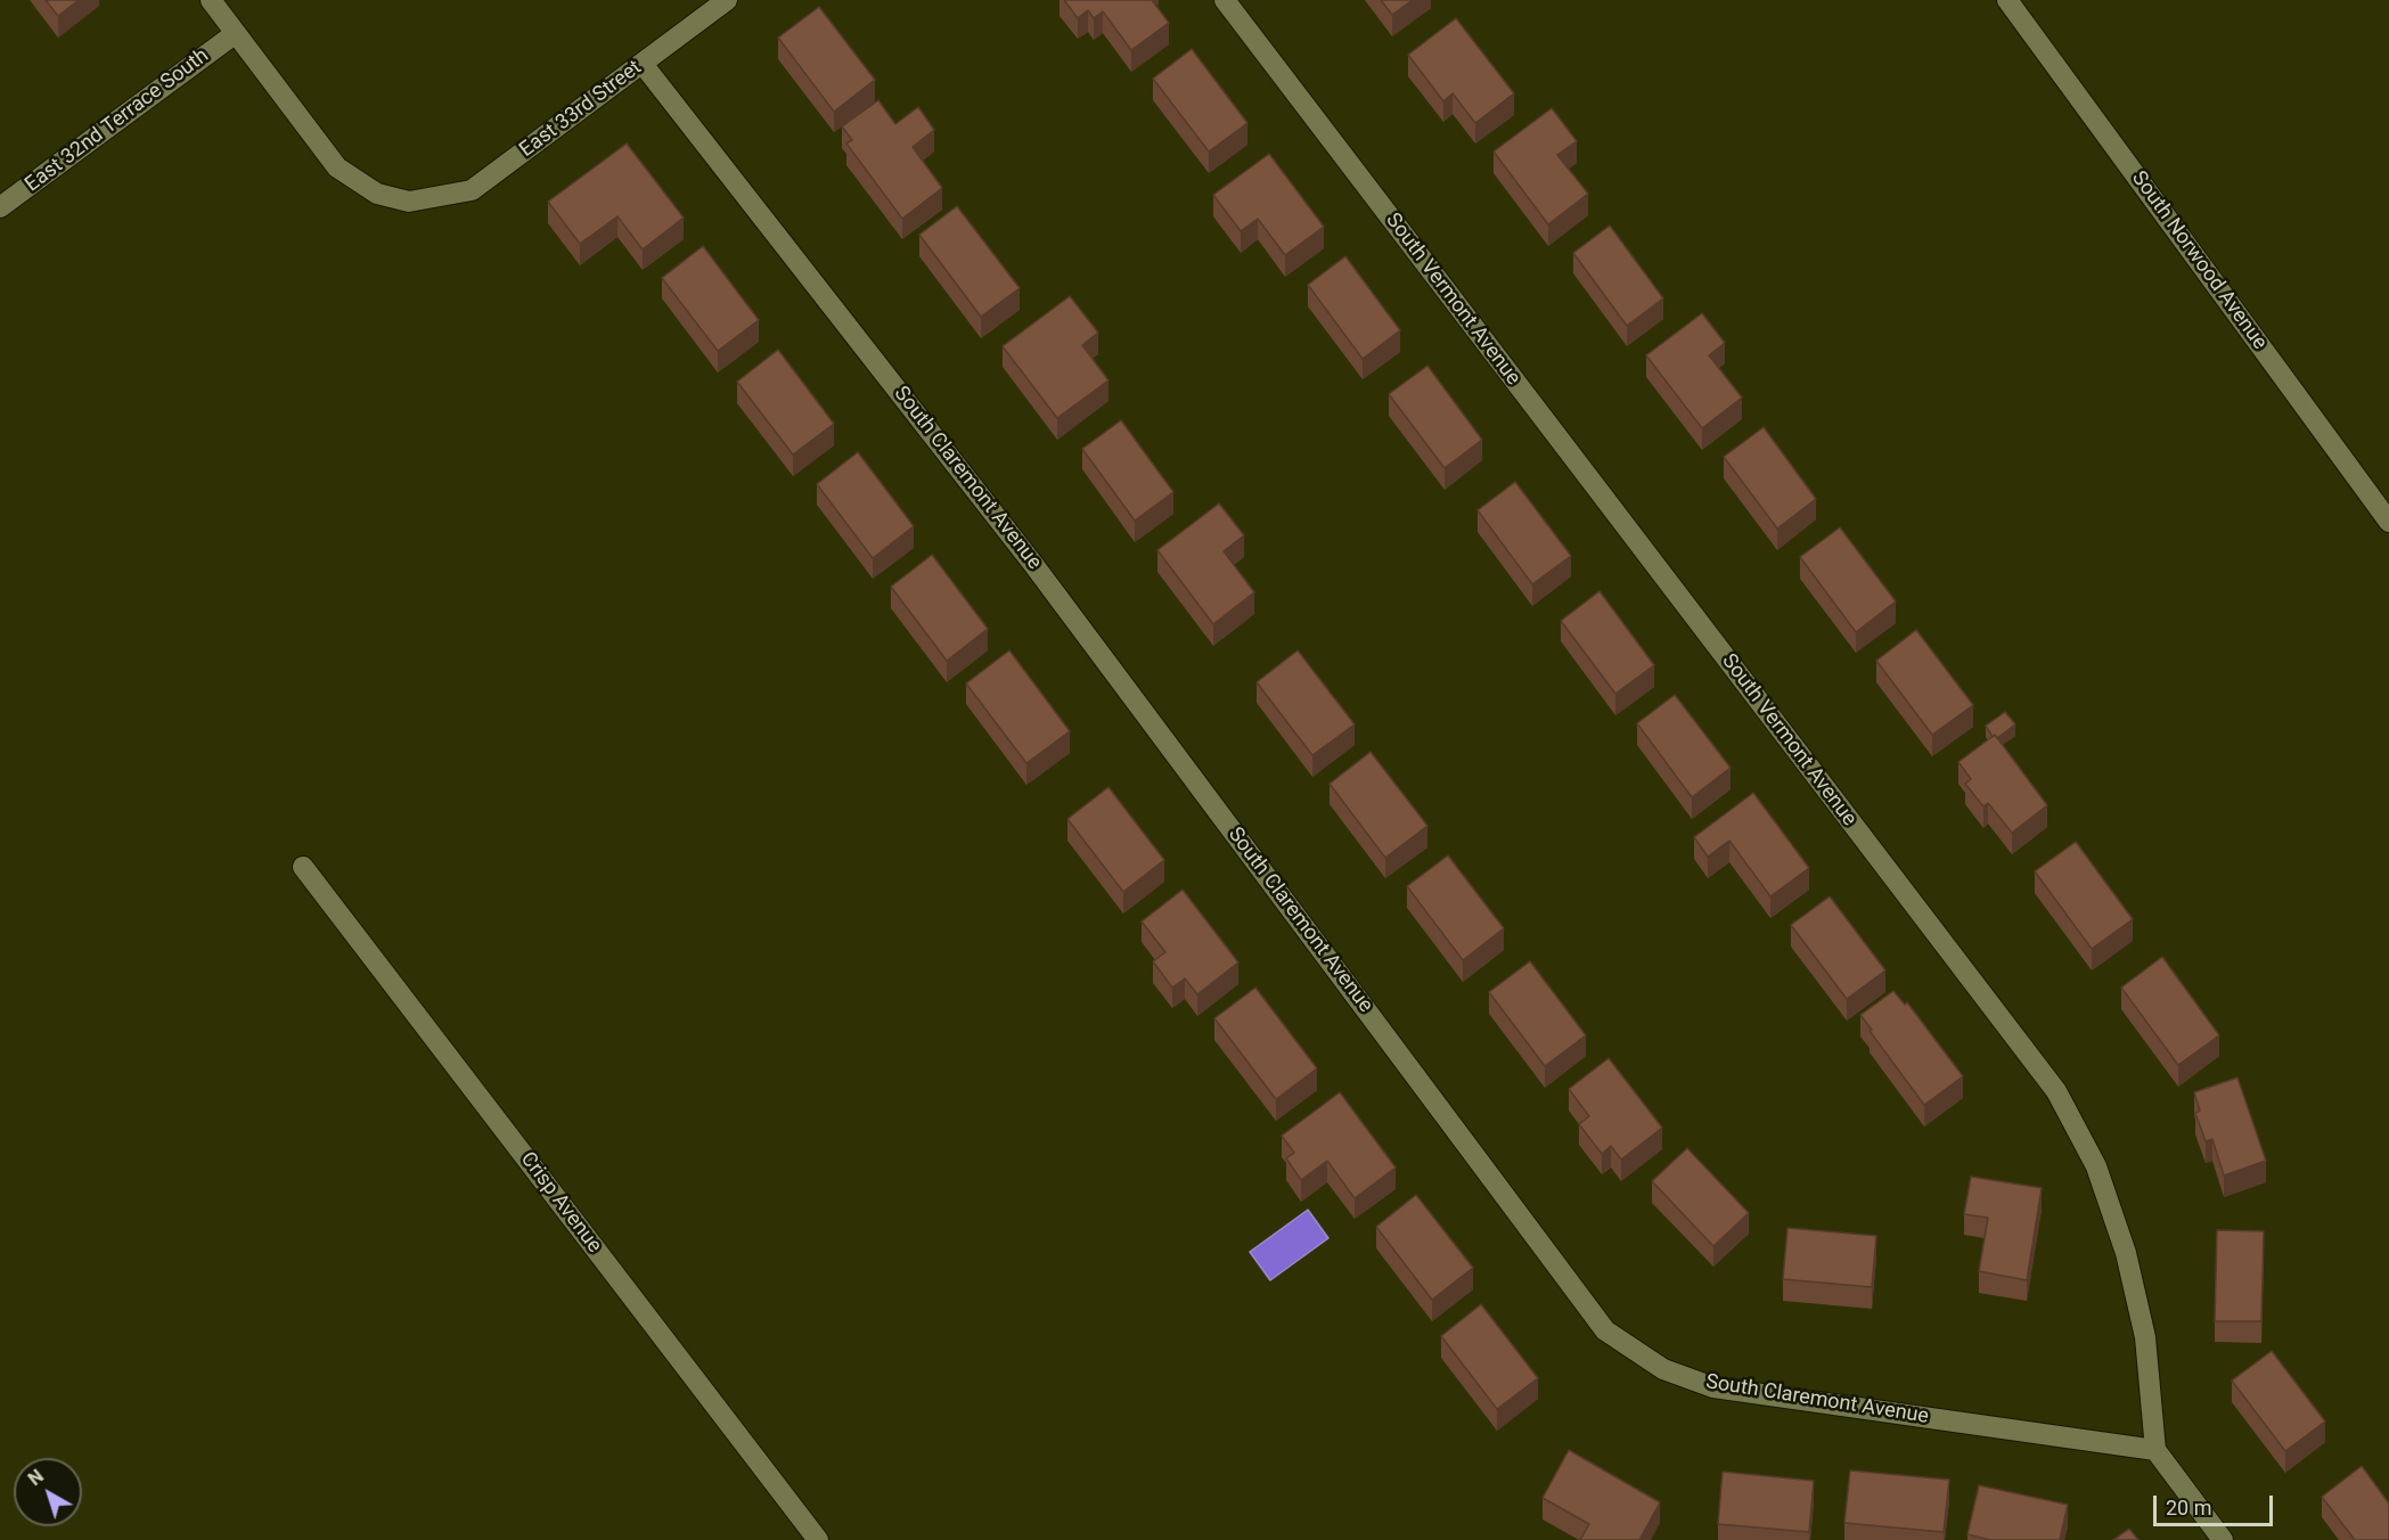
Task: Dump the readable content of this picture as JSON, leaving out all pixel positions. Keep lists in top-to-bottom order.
{
  "streets": {
    "street": [
      "East 33rd Street",
      "East 32nd Terrace South",
      "South Norwood Avenue",
      "South Vermont Avenue",
      "South Claremont Avenue",
      "Crisp Avenue"
    ]
  },
  "crossings": [
    ["East 33rd Street", "East 32nd Terrace South"],
    ["East 33rd Street", "South Claremont Avenue"],
    ["South Vermont Avenue", "South Claremont Avenue"]
  ],
  "scale_bar": "20 m",
  "north": "top left"
}
